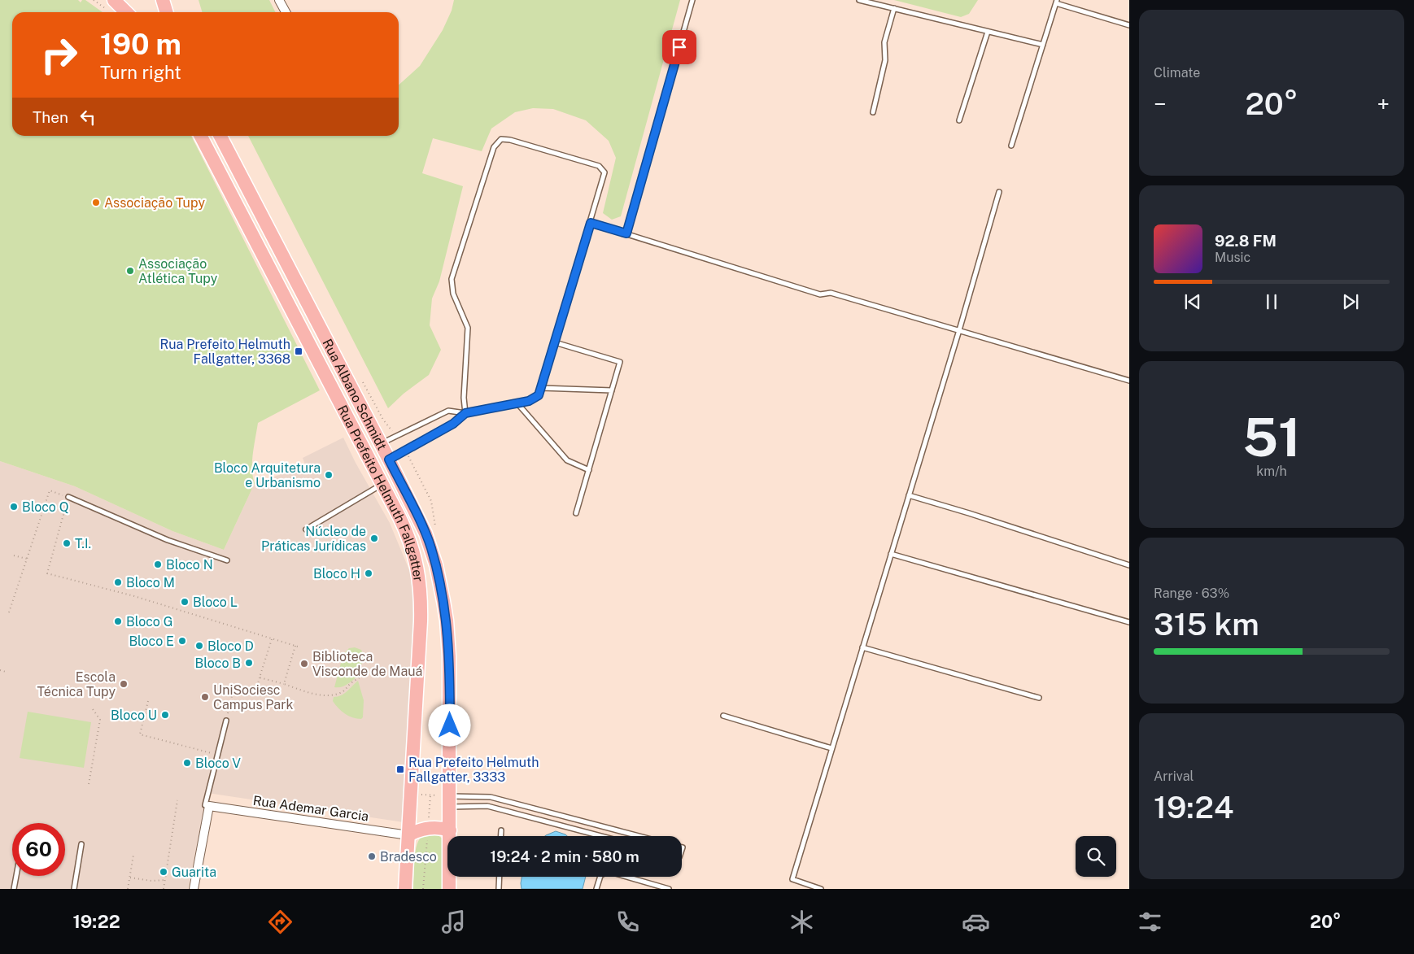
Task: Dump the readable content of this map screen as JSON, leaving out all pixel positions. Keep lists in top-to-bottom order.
{
  "streets": {
    "main road": ["Rua Albano Schmidt", "Rua Prefeito Helmuth Fallgatter"],
    "street": ["Rua Ademar Garcia"]
  },
  "crossings": [
    ["Rua Prefeito Helmuth Fallgatter", "Rua Ademar Garcia"]
  ],
  "places": {
    "other": [
      "Associação Tupy",
      "Associação Atlética Tupy",
      "Bloco Arquitetura e Urbanismo",
      "Bloco Q",
      "Núcleo de Práticas Jurídicas",
      "T.I.",
      "Bloco N",
      "Bloco H",
      "Bloco M",
      "Bloco L",
      "Bloco G",
      "Bloco E",
      "Bloco D",
      "Bloco B",
      "Biblioteca Visconde de Mauá",
      "Escola Técnica Tupy",
      "UniSociesc Campus Park",
      "Bloco U",
      "Bloco V",
      "Bradesco",
      "Guarita"
    ],
    "transit": ["Rua Prefeito Helmuth Fallgatter, 3368", "Rua Prefeito Helmuth Fallgatter, 3333"]
  },
  "page": {
    "tile": [
      "Climate",
      ["51", "km/h"],
      ["Range · 63%", "315 km"],
      ["Arrival", "19:24"]
    ],
    "turn": ["190 m", "Turn right"],
    "heat": ["−", "20°", "+"],
    "then": "Then",
    "song": ["92.8 FM", "Music"],
    "limit": "60",
    "trip": "19:24 · 2 min · 580 m",
    "tabs": ["19:22", "20°"]
  }
}
